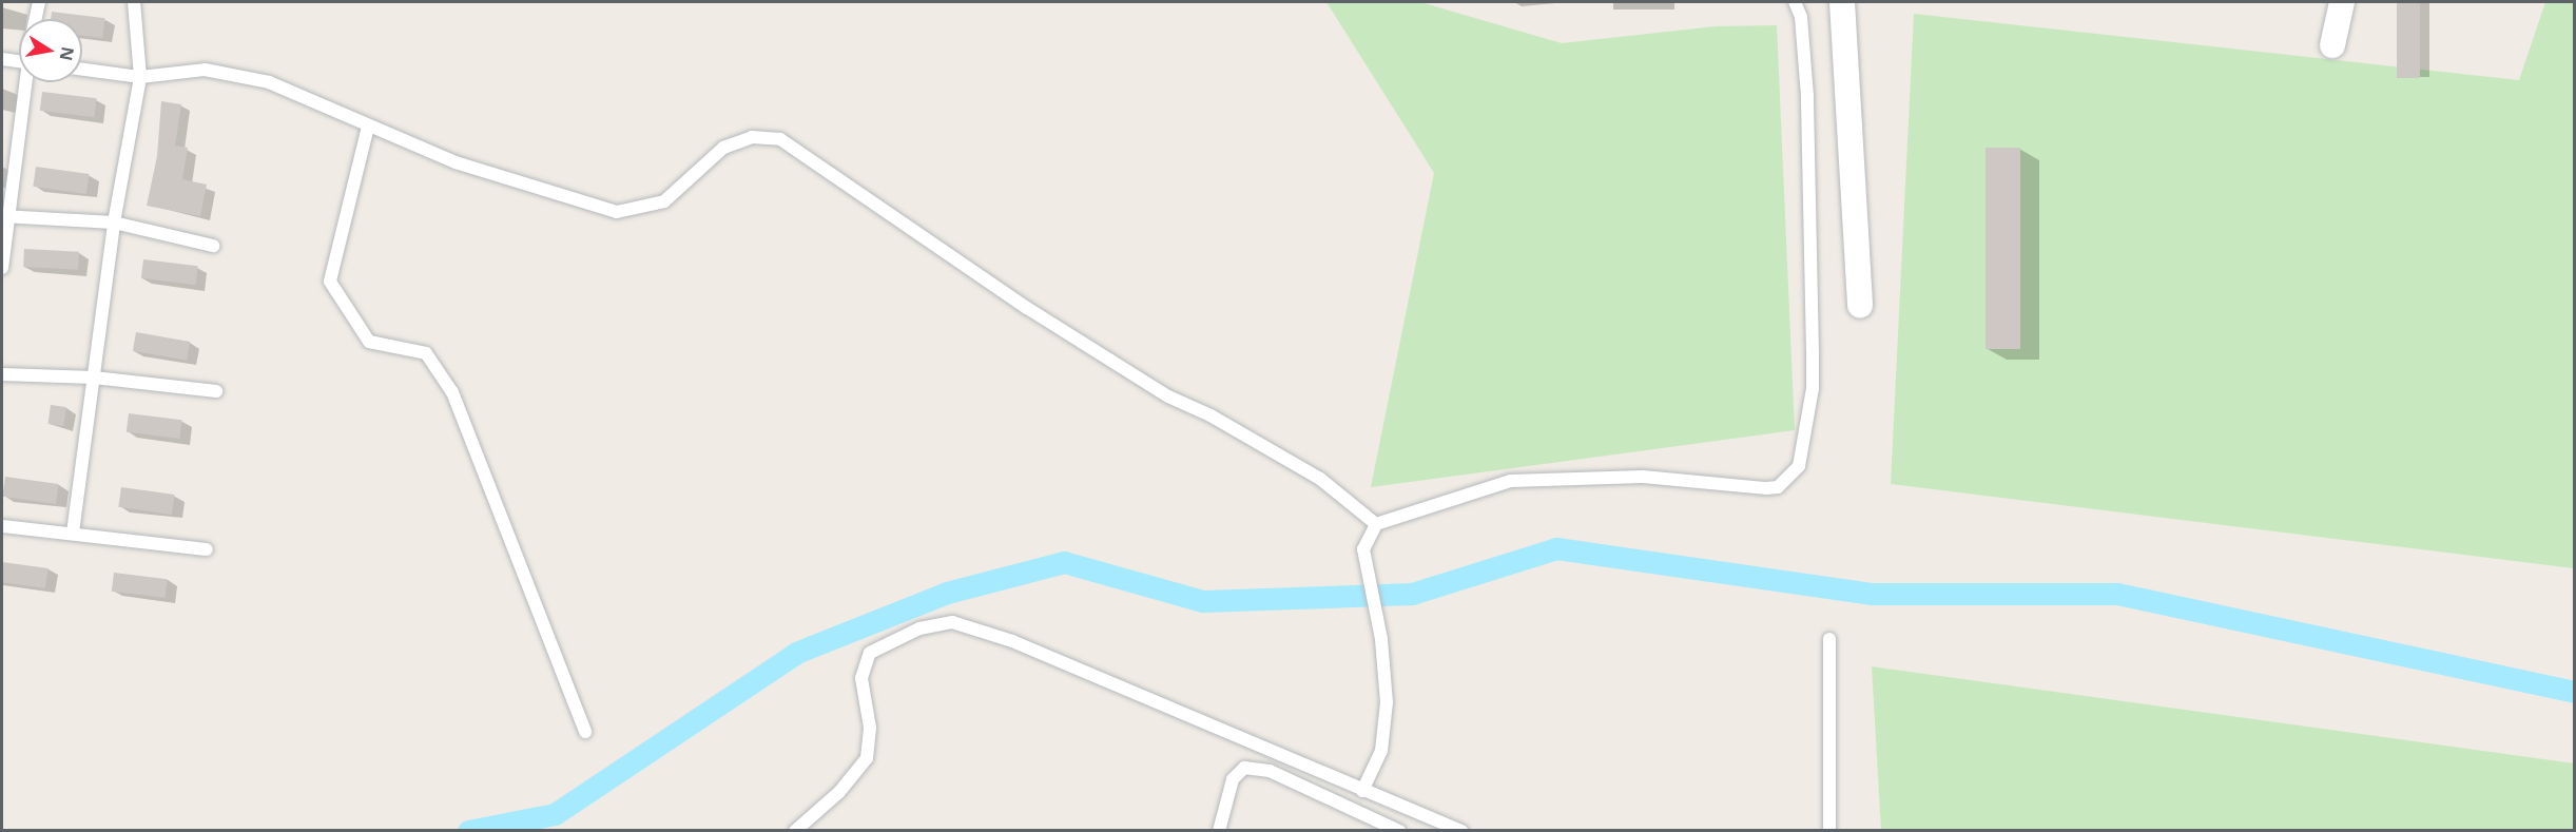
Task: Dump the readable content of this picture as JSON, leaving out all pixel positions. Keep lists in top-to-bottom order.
{
  "north": "right"
}
